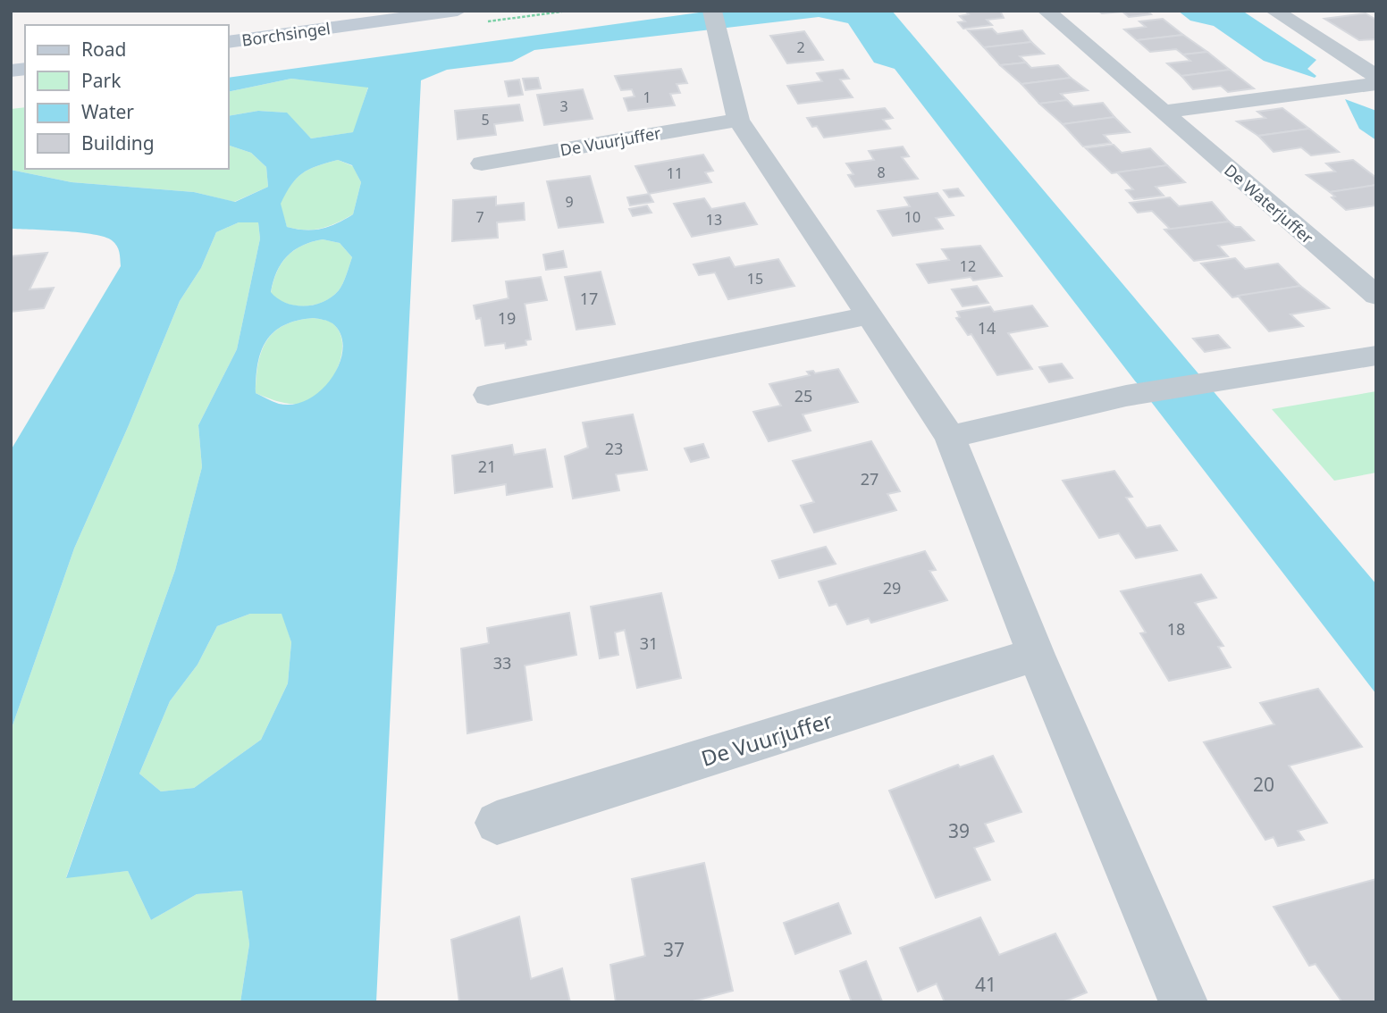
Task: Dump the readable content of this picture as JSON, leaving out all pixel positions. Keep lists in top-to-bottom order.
{
  "streets": {
    "main road": ["Borchsingel"],
    "street": ["De Vuurjuffer", "De Waterjuffer"]
  },
  "house_numbers": [
    "2",
    "1",
    "3",
    "5",
    "8",
    "11",
    "9",
    "7",
    "10",
    "13",
    "12",
    "15",
    "17",
    "19",
    "14",
    "25",
    "23",
    "21",
    "27",
    "29",
    "18",
    "31",
    "33",
    "20",
    "39",
    "37",
    "41"
  ],
  "legend": [
    "Road",
    "Park",
    "Water",
    "Building"
  ]
}
